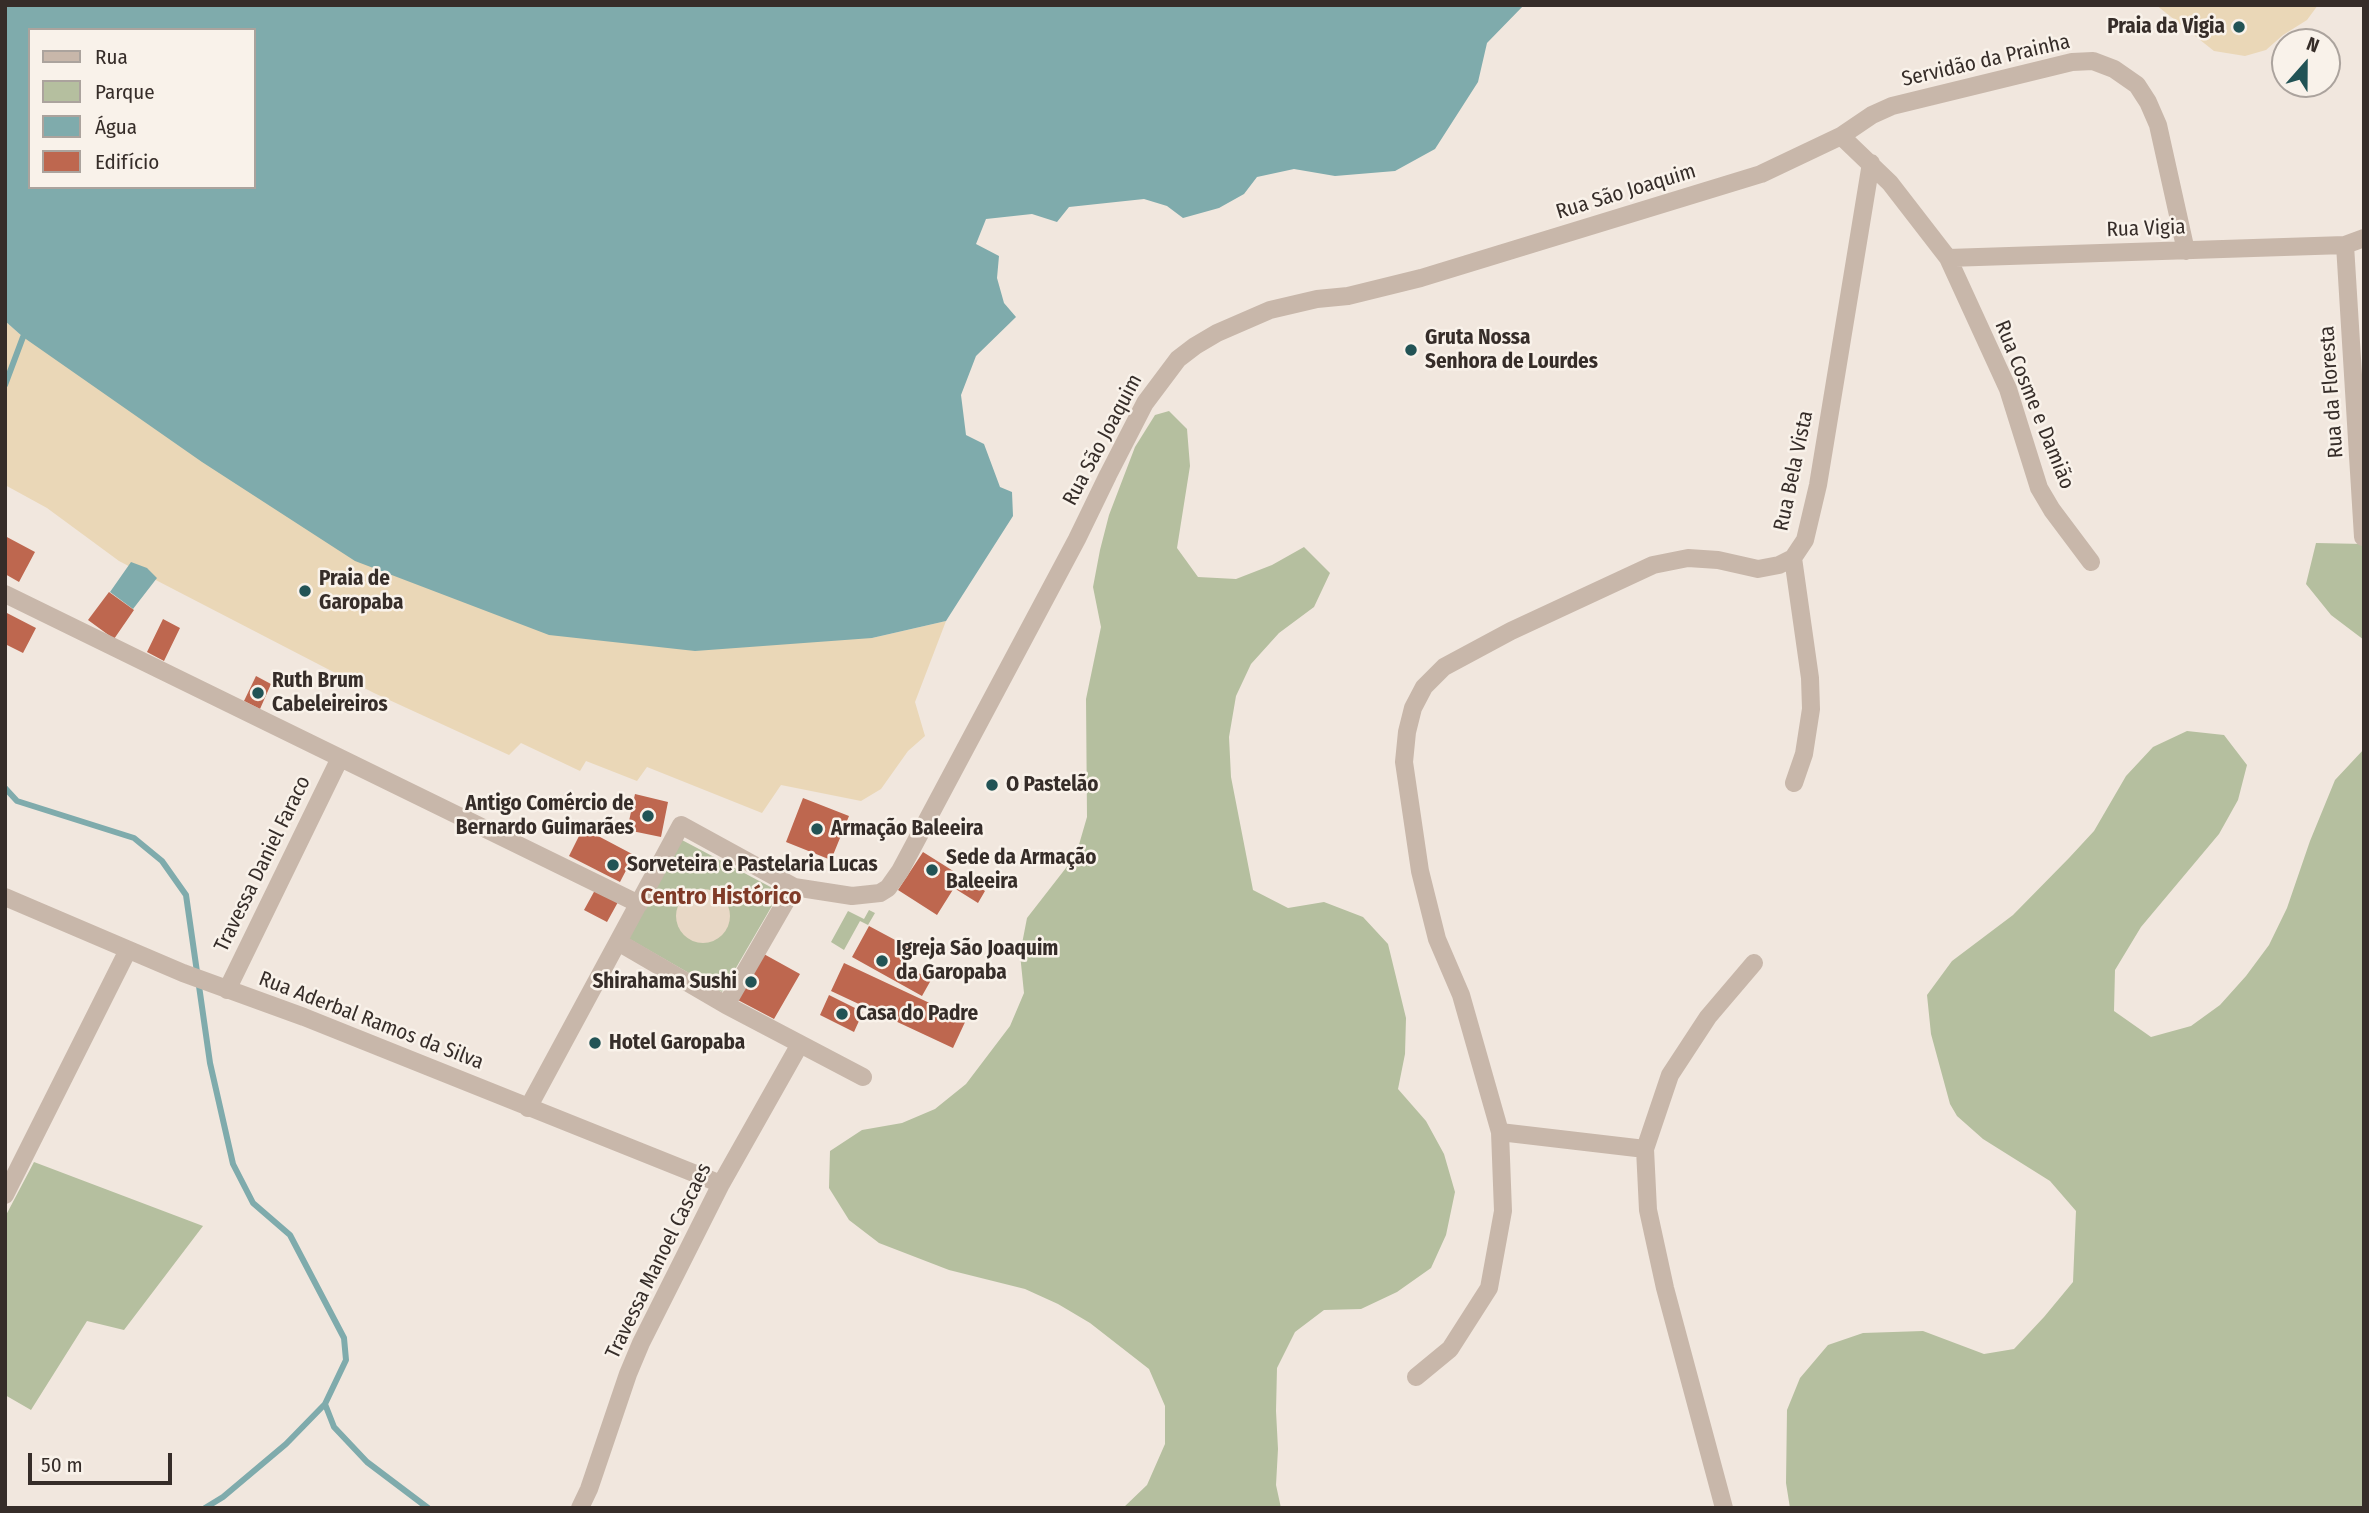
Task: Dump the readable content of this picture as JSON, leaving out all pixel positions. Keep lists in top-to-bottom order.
{
  "streets": {
    "street": [
      "Servidão da Prainha",
      "Rua São Joaquim",
      "Rua Vigia",
      "Rua da Floresta",
      "Rua Cosme e Damião",
      "Rua Bela Vista",
      "Travessa Daniel Faraco",
      "Rua Aderbal Ramos da Silva",
      "Travessa Manoel Cascaes"
    ]
  },
  "crossings": [
    ["Servidão da Prainha", "Rua São Joaquim"],
    ["Servidão da Prainha", "Rua Vigia"],
    ["Rua Vigia", "Rua da Floresta"],
    ["Rua Vigia", "Rua Cosme e Damião"],
    ["Travessa Daniel Faraco", "Rua Aderbal Ramos da Silva"],
    ["Rua Aderbal Ramos da Silva", "Travessa Manoel Cascaes"]
  ],
  "districts": ["Centro Histórico"],
  "places": [
    "Praia da Vigia",
    "Gruta Nossa Senhora de Lourdes",
    "Praia de Garopaba",
    "Ruth Brum Cabeleireiros",
    "O Pastelão",
    "Antigo Comércio de Bernardo Guimarães",
    "Armação Baleeira",
    "Sorveteira e Pastelaria Lucas",
    "Sede da Armação Baleeira",
    "Igreja São Joaquim da Garopaba",
    "Shirahama Sushi",
    "Casa do Padre",
    "Hotel Garopaba"
  ],
  "legend": [
    "Rua",
    "Parque",
    "Água",
    "Edifício"
  ],
  "scale_bar": "50 m",
  "north": "top"
}
